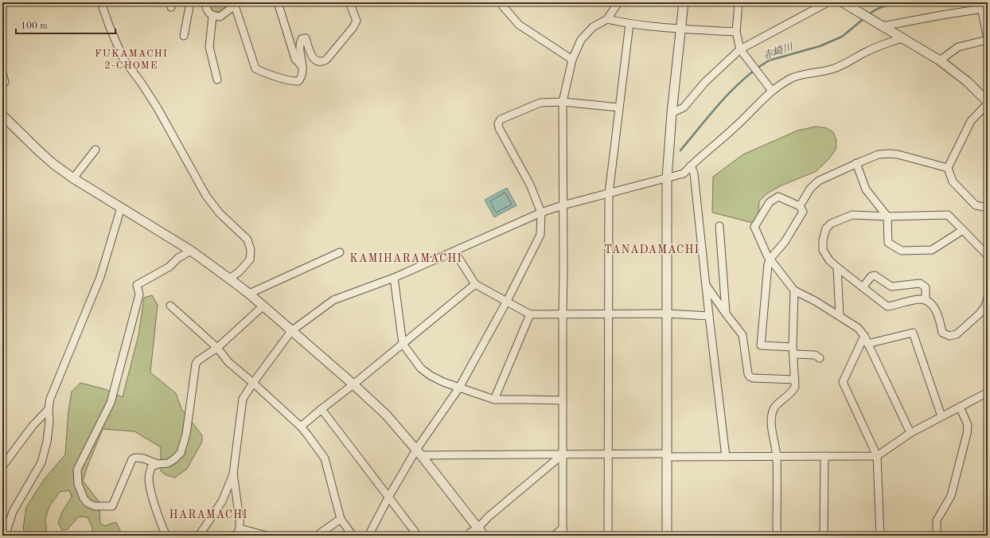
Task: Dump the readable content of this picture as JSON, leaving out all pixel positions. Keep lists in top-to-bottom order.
{
  "districts": [
    "FUKAMACHI 2-CHOME",
    "TANADAMACHI",
    "KAMIHARAMACHI",
    "HARAMACHI"
  ],
  "water": ["赤崎川"],
  "scale_bar": "100 m"
}
